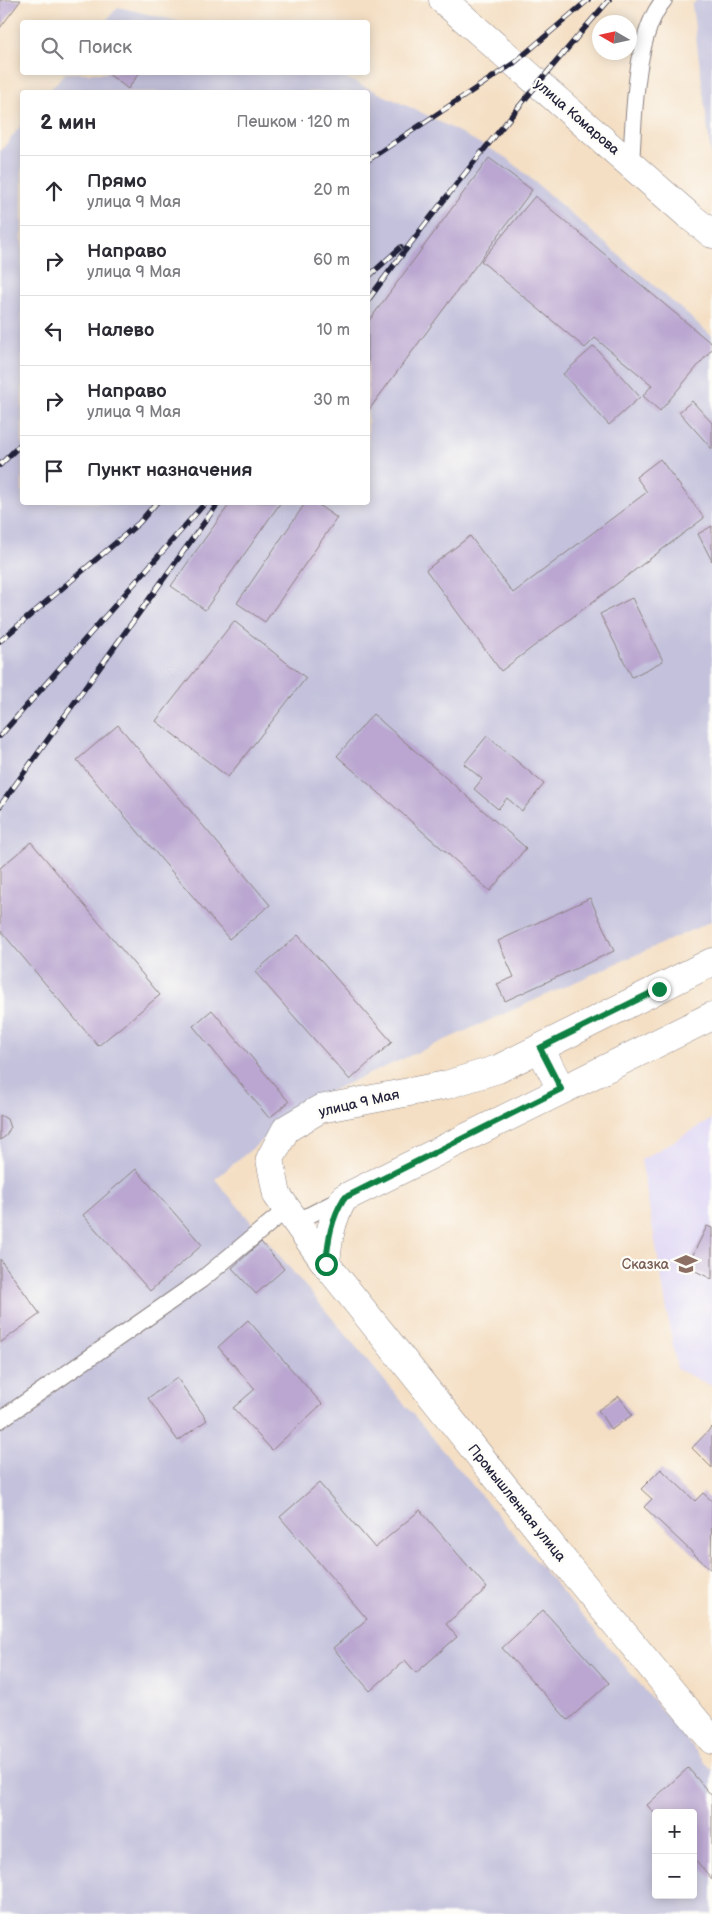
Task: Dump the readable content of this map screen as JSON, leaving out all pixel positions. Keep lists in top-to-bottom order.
{
  "streets": {
    "street": ["улица Комарова", "улица 9 Мая", "Промышленная улица"]
  },
  "crossings": [
    ["улица 9 Мая", "Промышленная улица"]
  ],
  "places": {
    "school or university": ["Сказка"]
  },
  "north": "left",
  "page": {
    "search": "Поиск",
    "heading": ["2 мин", "Пешком · 120 m"],
    "list": [
      ["Прямо", "улица 9 Мая", "20 m"],
      ["Направо", "улица 9 Мая", "60 m"],
      ["Налево", "10 m"],
      ["Направо", "улица 9 Мая", "30 m"],
      "Пункт назначения"
    ],
    "map_buttons": ["+", "−"]
  }
}
